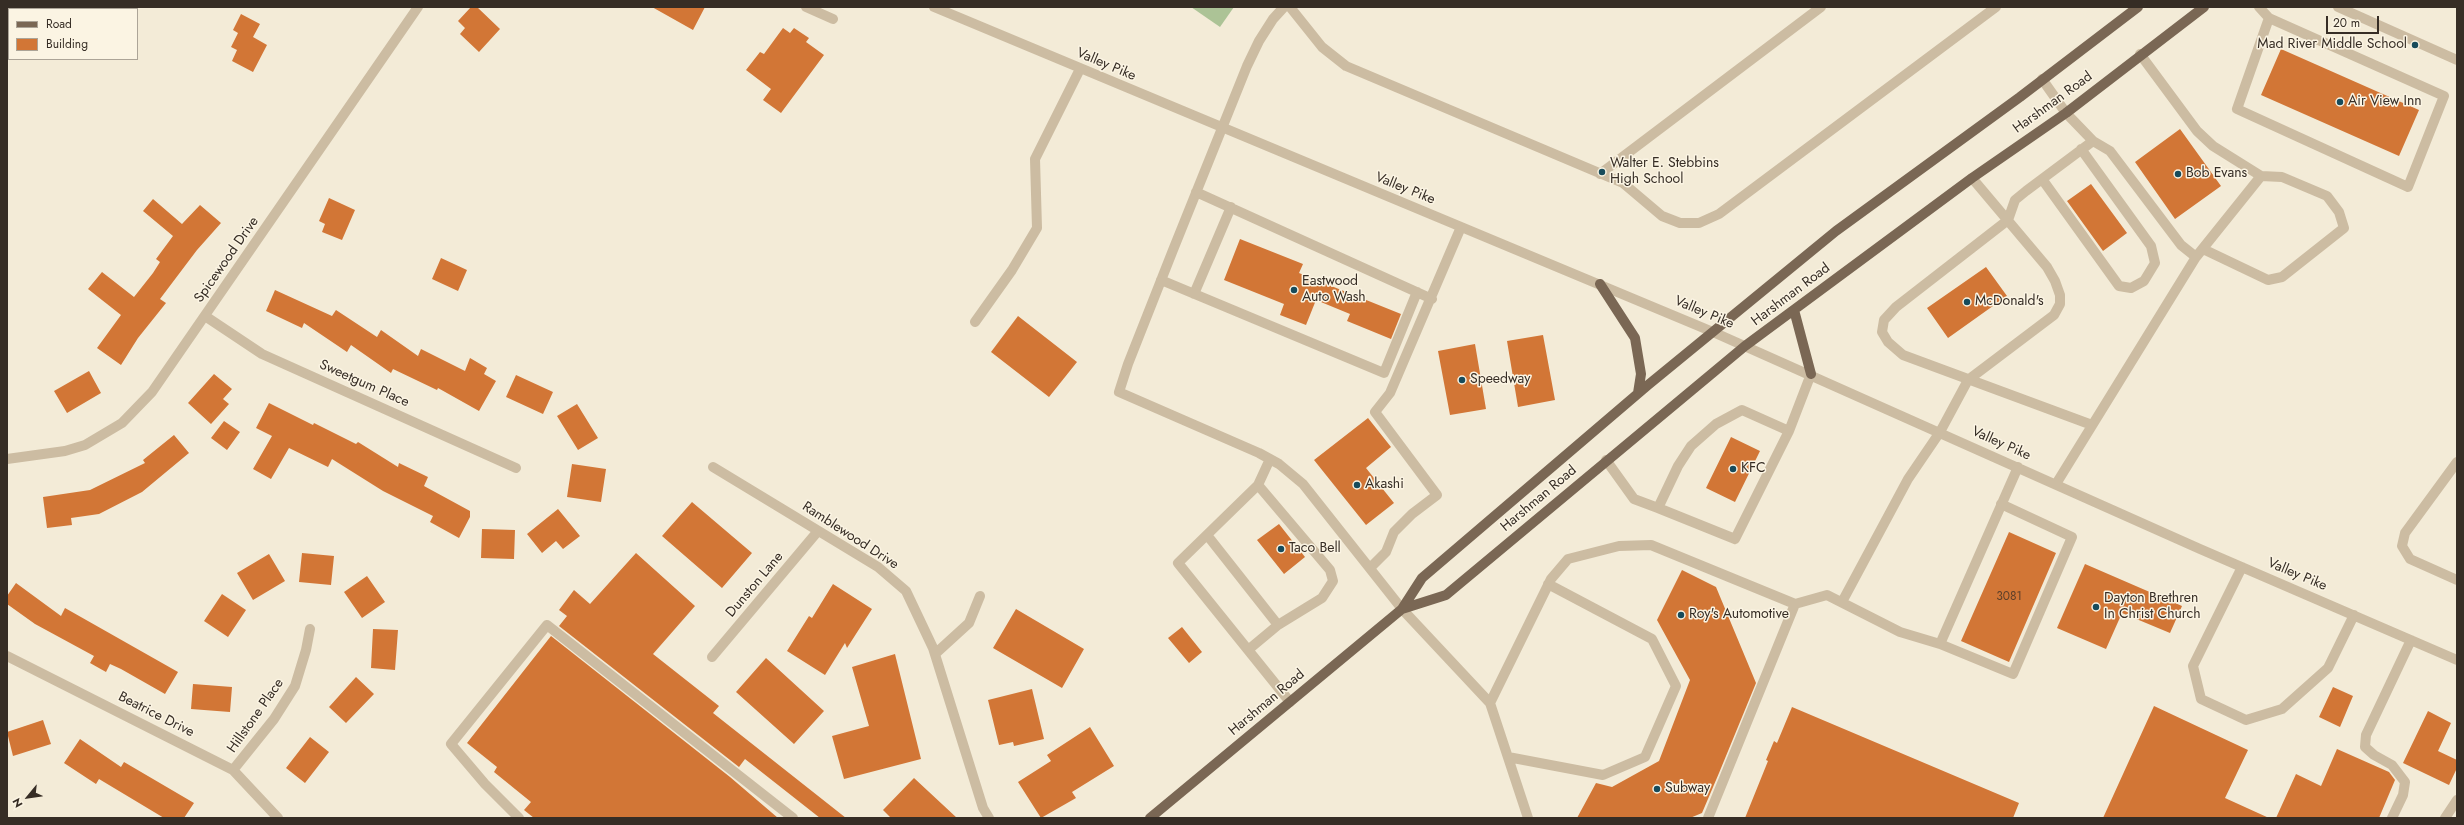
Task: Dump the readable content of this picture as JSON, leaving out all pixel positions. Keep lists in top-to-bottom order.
{
  "streets": {
    "main road": ["Harshman Road"],
    "street": [
      "Valley Pike",
      "Spicewood Drive",
      "Sweetgum Place",
      "Ramblewood Drive",
      "Dunston Lane",
      "Beatrice Drive",
      "Hillstone Place"
    ]
  },
  "crossings": [
    ["Valley Pike", "Harshman Road"],
    ["Spicewood Drive", "Sweetgum Place"],
    ["Ramblewood Drive", "Dunston Lane"],
    ["Beatrice Drive", "Hillstone Place"]
  ],
  "places": [
    "Mad River Middle School",
    "Air View Inn",
    "Walter E. Stebbins High School",
    "Bob Evans",
    "Eastwood Auto Wash",
    "McDonald's",
    "Speedway",
    "KFC",
    "Akashi",
    "Taco Bell",
    "Dayton Brethren In Christ Church",
    "Roy's Automotive",
    "Subway"
  ],
  "house_numbers": ["3081"],
  "legend": ["Road", "Building"],
  "scale_bar": "20 m",
  "north": "bottom left"
}
